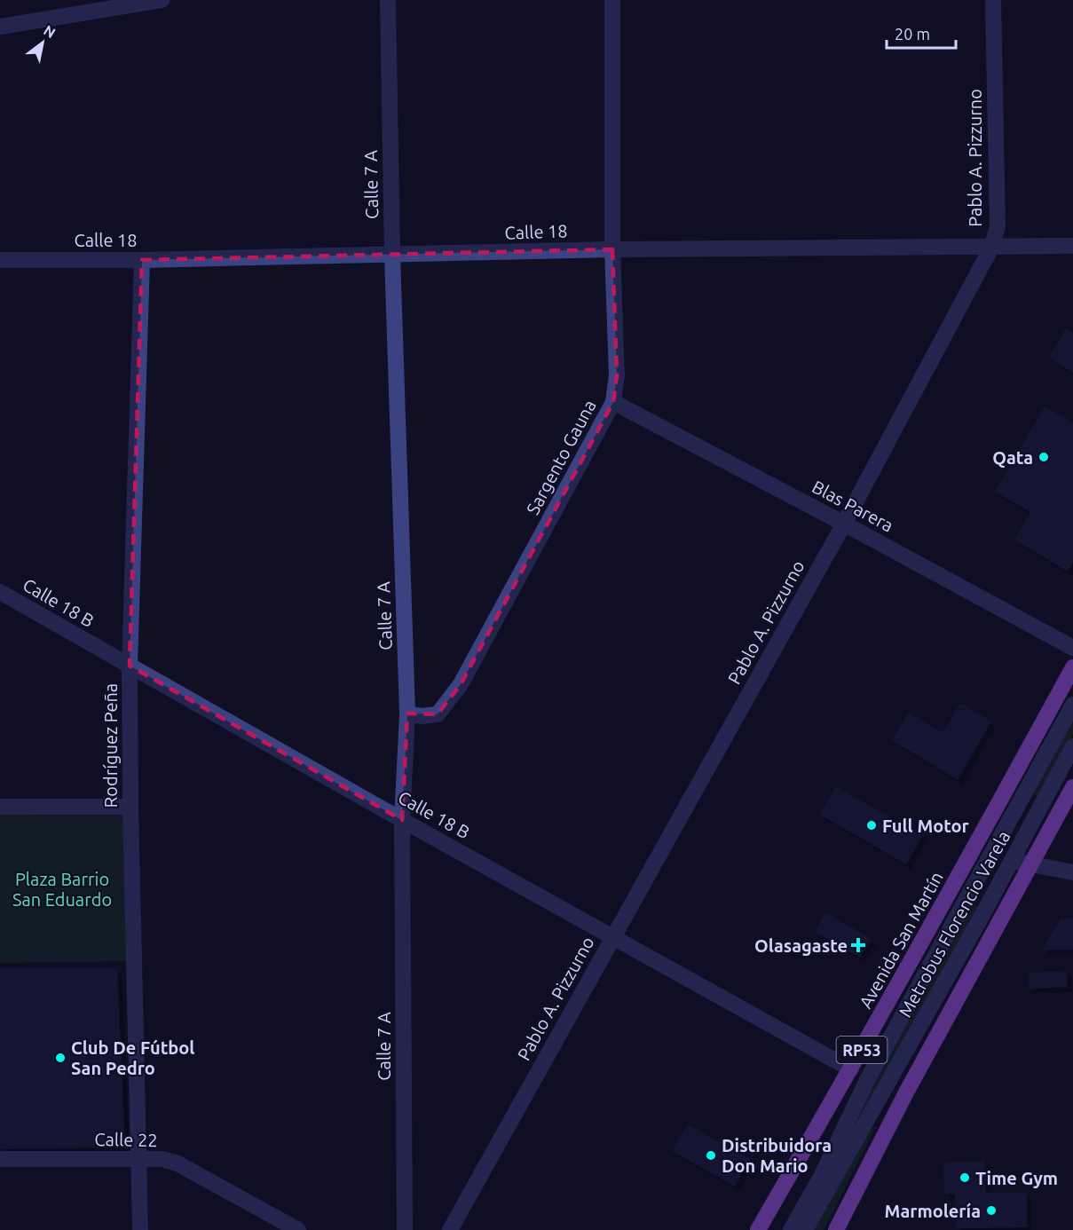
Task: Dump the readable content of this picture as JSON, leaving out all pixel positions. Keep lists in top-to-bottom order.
{
  "streets": {
    "main road": ["Avenida San Martín", "RP53"],
    "street": [
      "Pablo A. Pizzurno",
      "Calle 7 A",
      "Calle 18",
      "Sargento Gauna",
      "Blas Parera",
      "Calle 18 B",
      "Rodríguez Peña",
      "Metrobus Florencio Varela",
      "Calle 22"
    ]
  },
  "crossings": [
    ["Pablo A. Pizzurno", "Calle 18"],
    ["Pablo A. Pizzurno", "Blas Parera"],
    ["Pablo A. Pizzurno", "Calle 18 B"],
    ["Calle 7 A", "Calle 18"],
    ["Calle 7 A", "Sargento Gauna"],
    ["Calle 7 A", "Calle 18 B"],
    ["Calle 18", "Sargento Gauna"],
    ["Calle 18", "Rodríguez Peña"],
    ["Sargento Gauna", "Blas Parera"],
    ["Calle 18 B", "Rodríguez Peña"],
    ["Calle 18 B", "Avenida San Martín"],
    ["Rodríguez Peña", "Calle 22"]
  ],
  "parks": ["Plaza Barrio San Eduardo"],
  "places": {
    "other": [
      "Qata",
      "Full Motor",
      "Club De Fútbol San Pedro",
      "Distribuidora Don Mario",
      "Time Gym",
      "Marmolería"
    ],
    "health": ["Olasagaste"]
  },
  "scale_bar": "20 m",
  "north": "top right"
}
